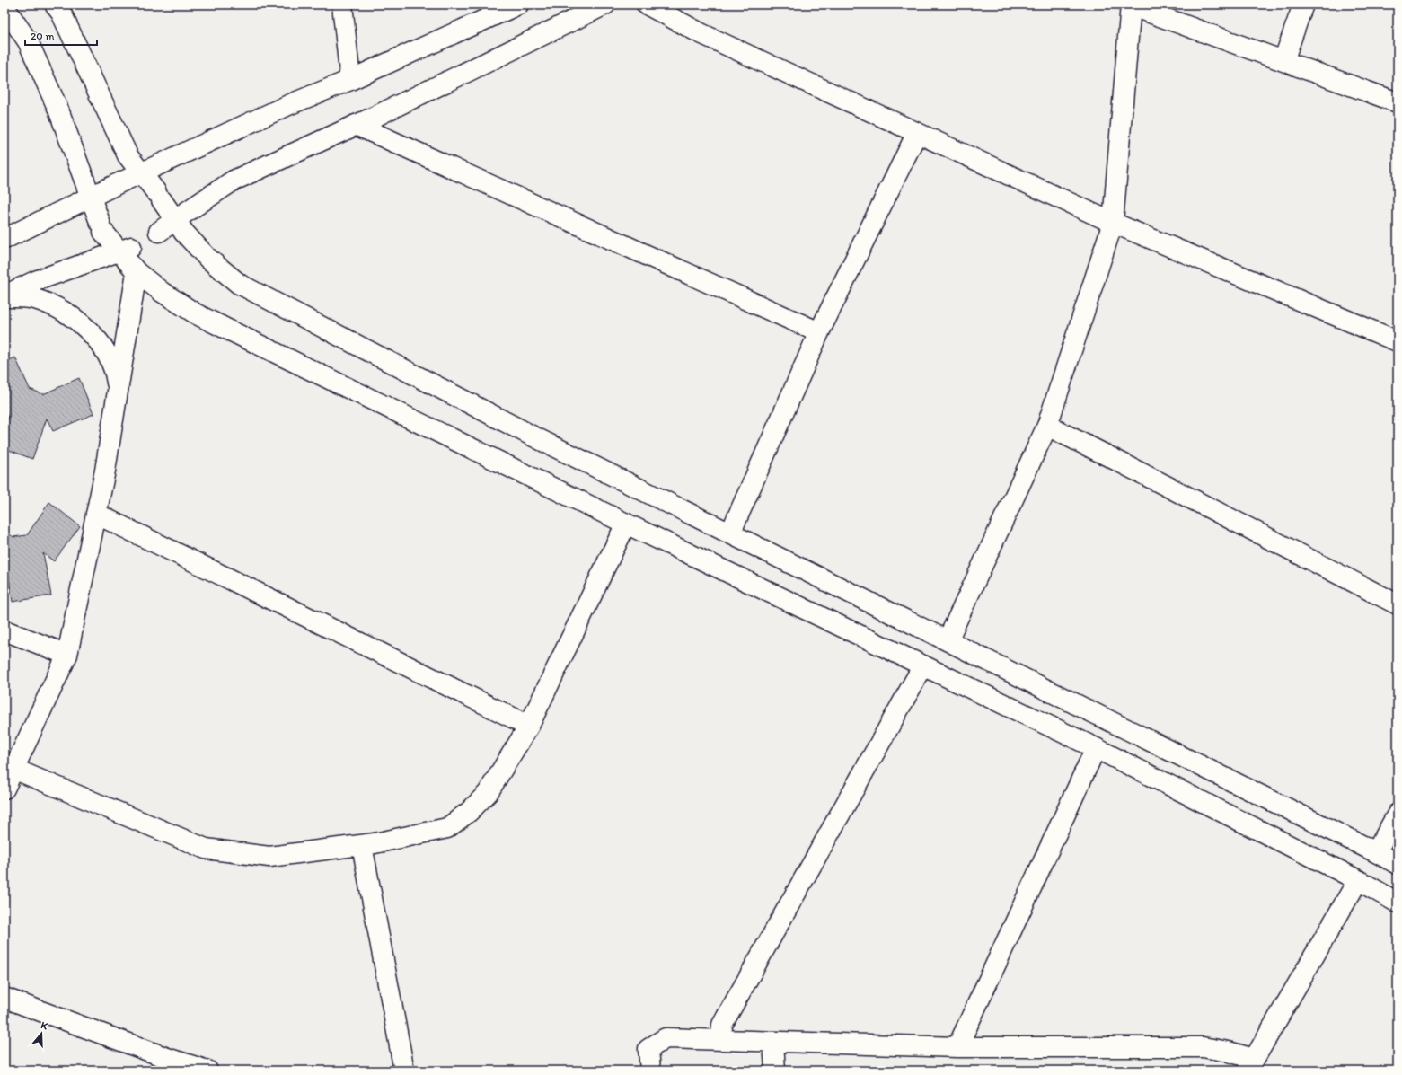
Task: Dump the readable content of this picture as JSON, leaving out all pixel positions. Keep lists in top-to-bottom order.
{
  "scale_bar": "20 m",
  "north": "top"
}
